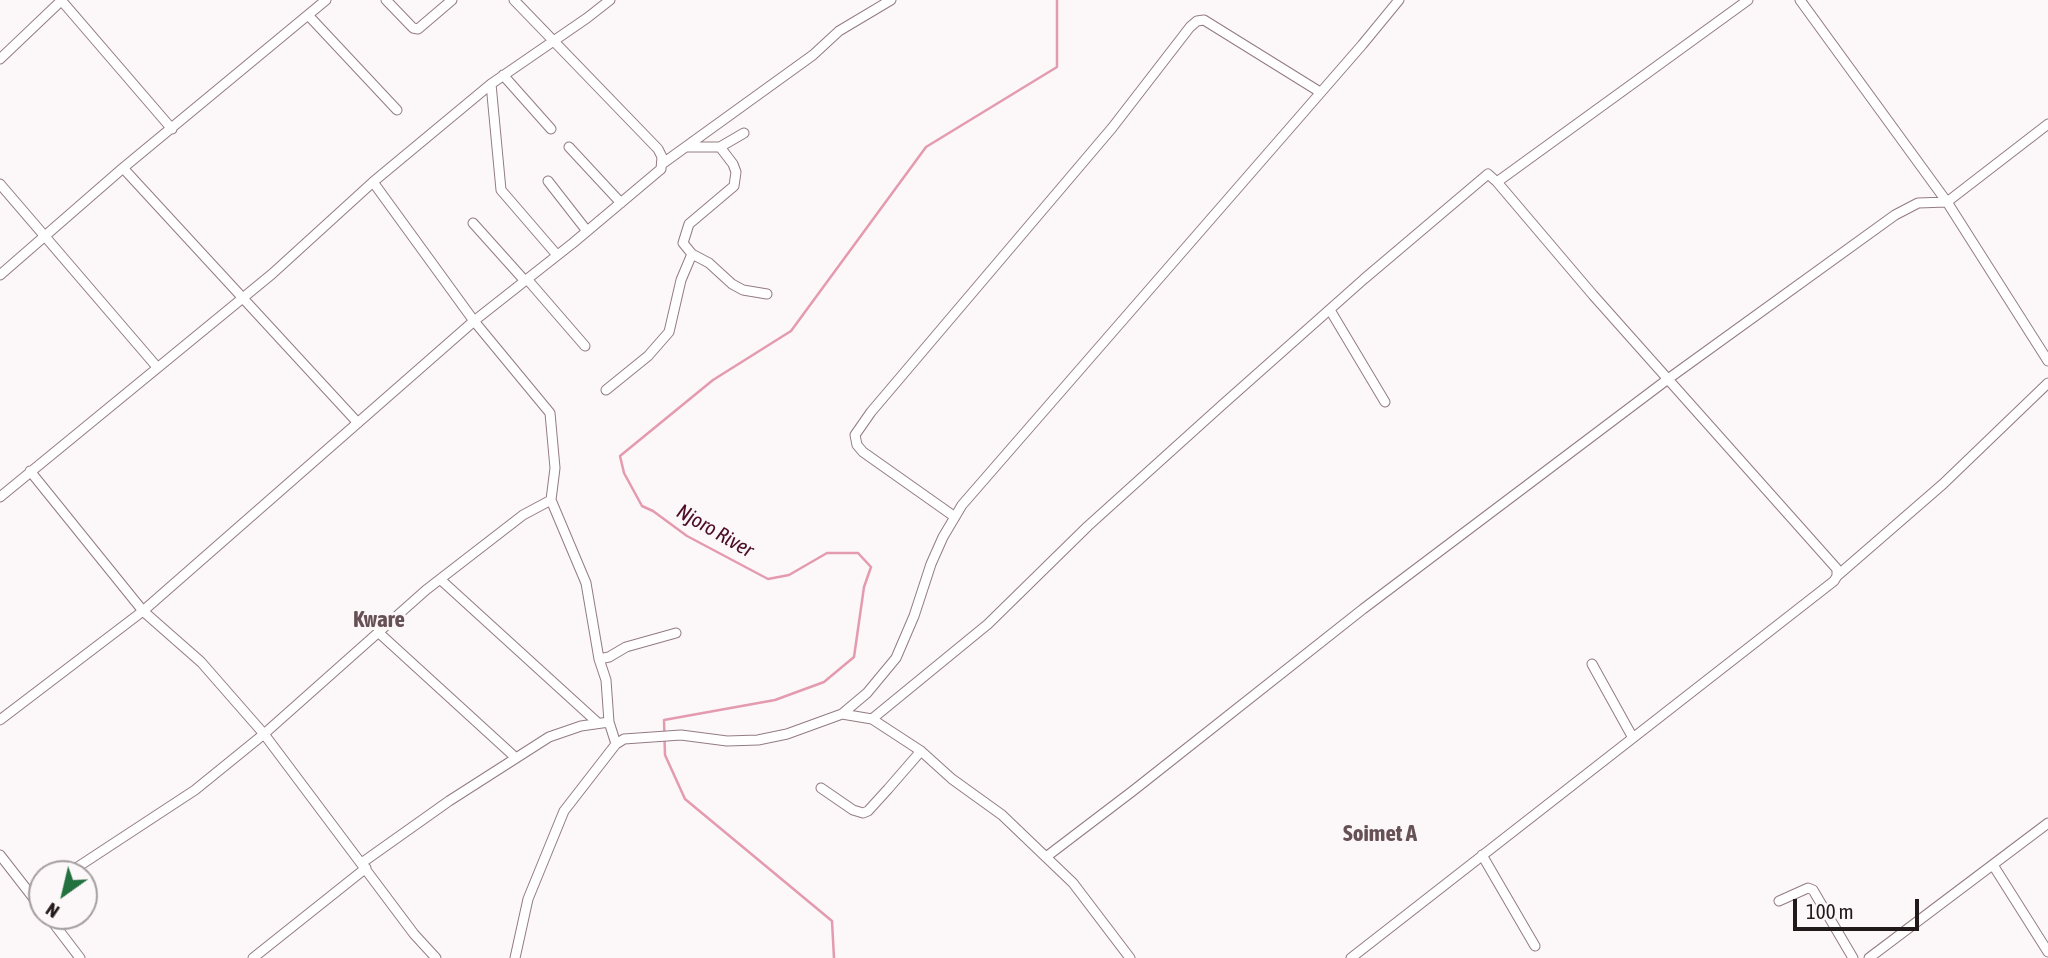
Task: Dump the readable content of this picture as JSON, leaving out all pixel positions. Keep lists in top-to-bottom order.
{
  "districts": ["Kware", "Soimet A"],
  "water": ["Njoro River"],
  "scale_bar": "100 m",
  "north": "bottom left"
}
